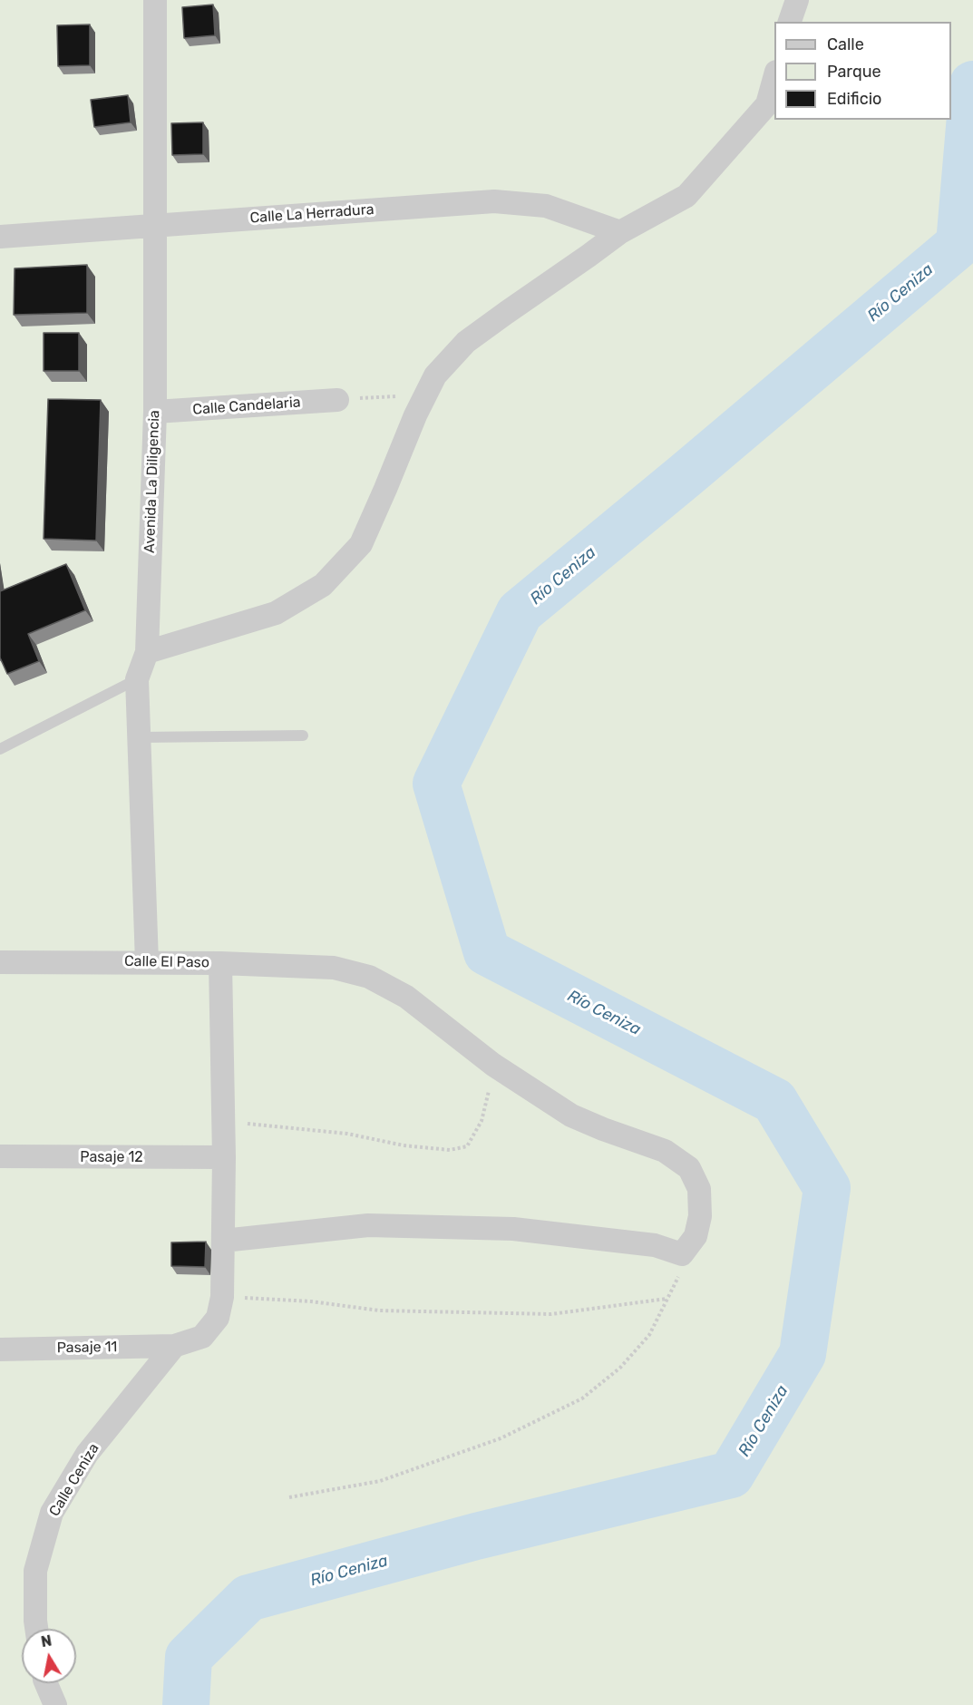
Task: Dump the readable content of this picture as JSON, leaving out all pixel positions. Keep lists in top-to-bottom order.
{
  "streets": {
    "street": [
      "Calle La Herradura",
      "Calle Candelaria",
      "Avenida La Diligencia",
      "Calle El Paso",
      "Pasaje 12",
      "Pasaje 11",
      "Calle Ceniza"
    ]
  },
  "crossings": [
    ["Calle La Herradura", "Avenida La Diligencia"],
    ["Calle Candelaria", "Avenida La Diligencia"],
    ["Avenida La Diligencia", "Calle El Paso"],
    ["Calle El Paso", "Pasaje 11"],
    ["Pasaje 12", "Pasaje 11"],
    ["Pasaje 11", "Calle Ceniza"]
  ],
  "water": ["Río Ceniza"],
  "legend": ["Calle", "Parque", "Edificio"],
  "north": "top"
}
